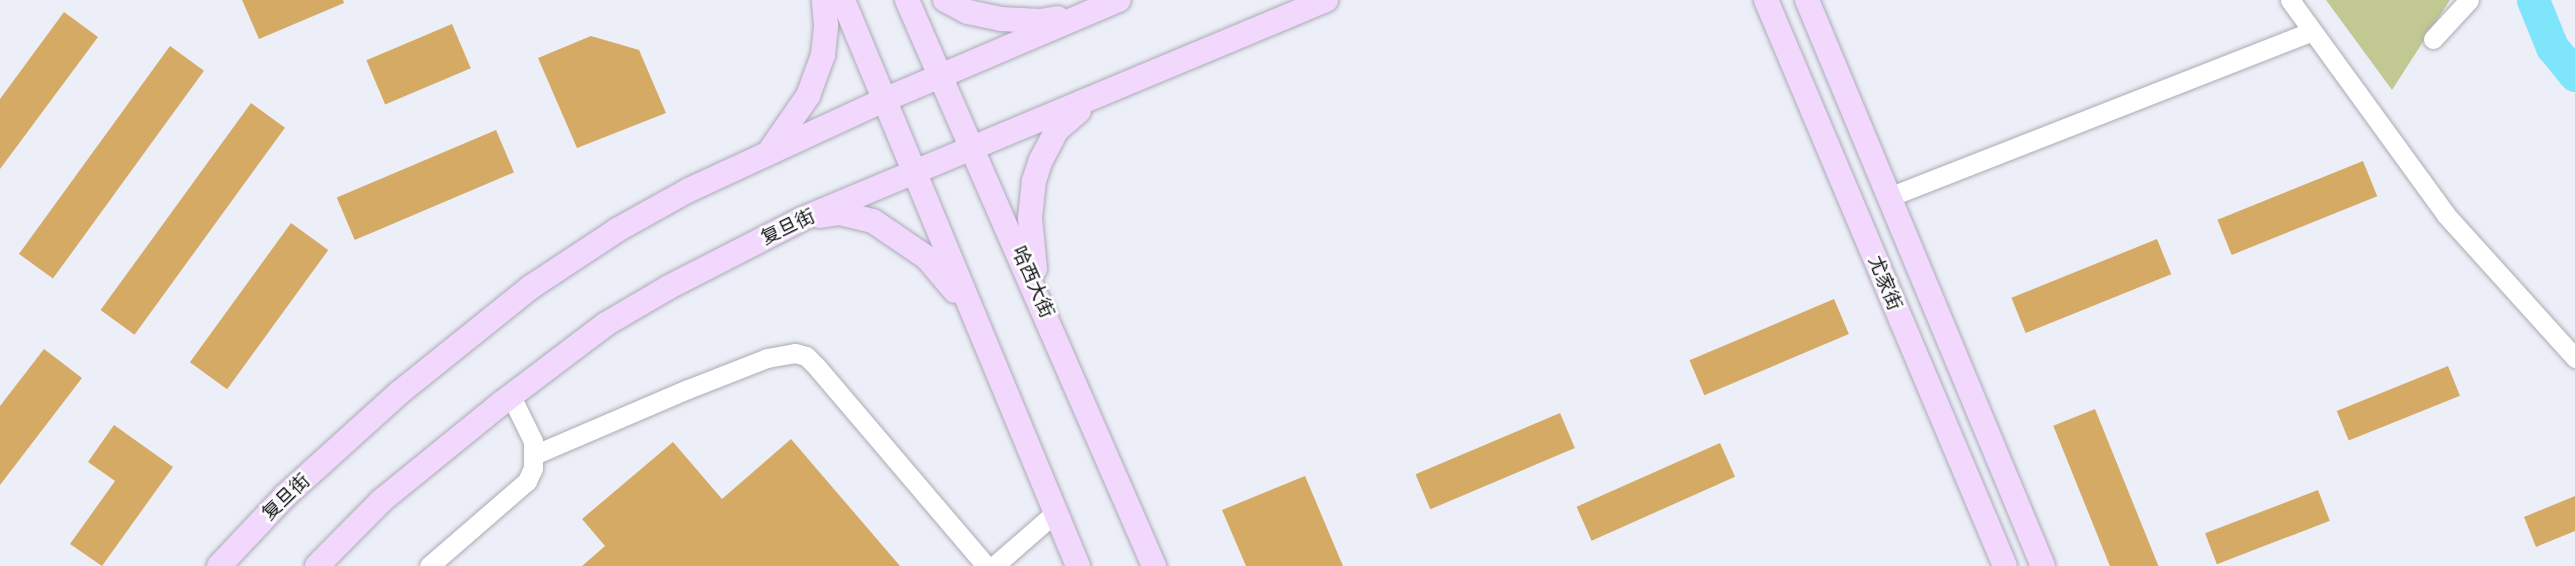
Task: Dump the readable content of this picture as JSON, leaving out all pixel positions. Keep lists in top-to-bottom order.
{
  "streets": {
    "main road": ["复旦街", "哈西大街", "尤家街"]
  },
  "crossings": [
    ["复旦街", "哈西大街"]
  ]
}
